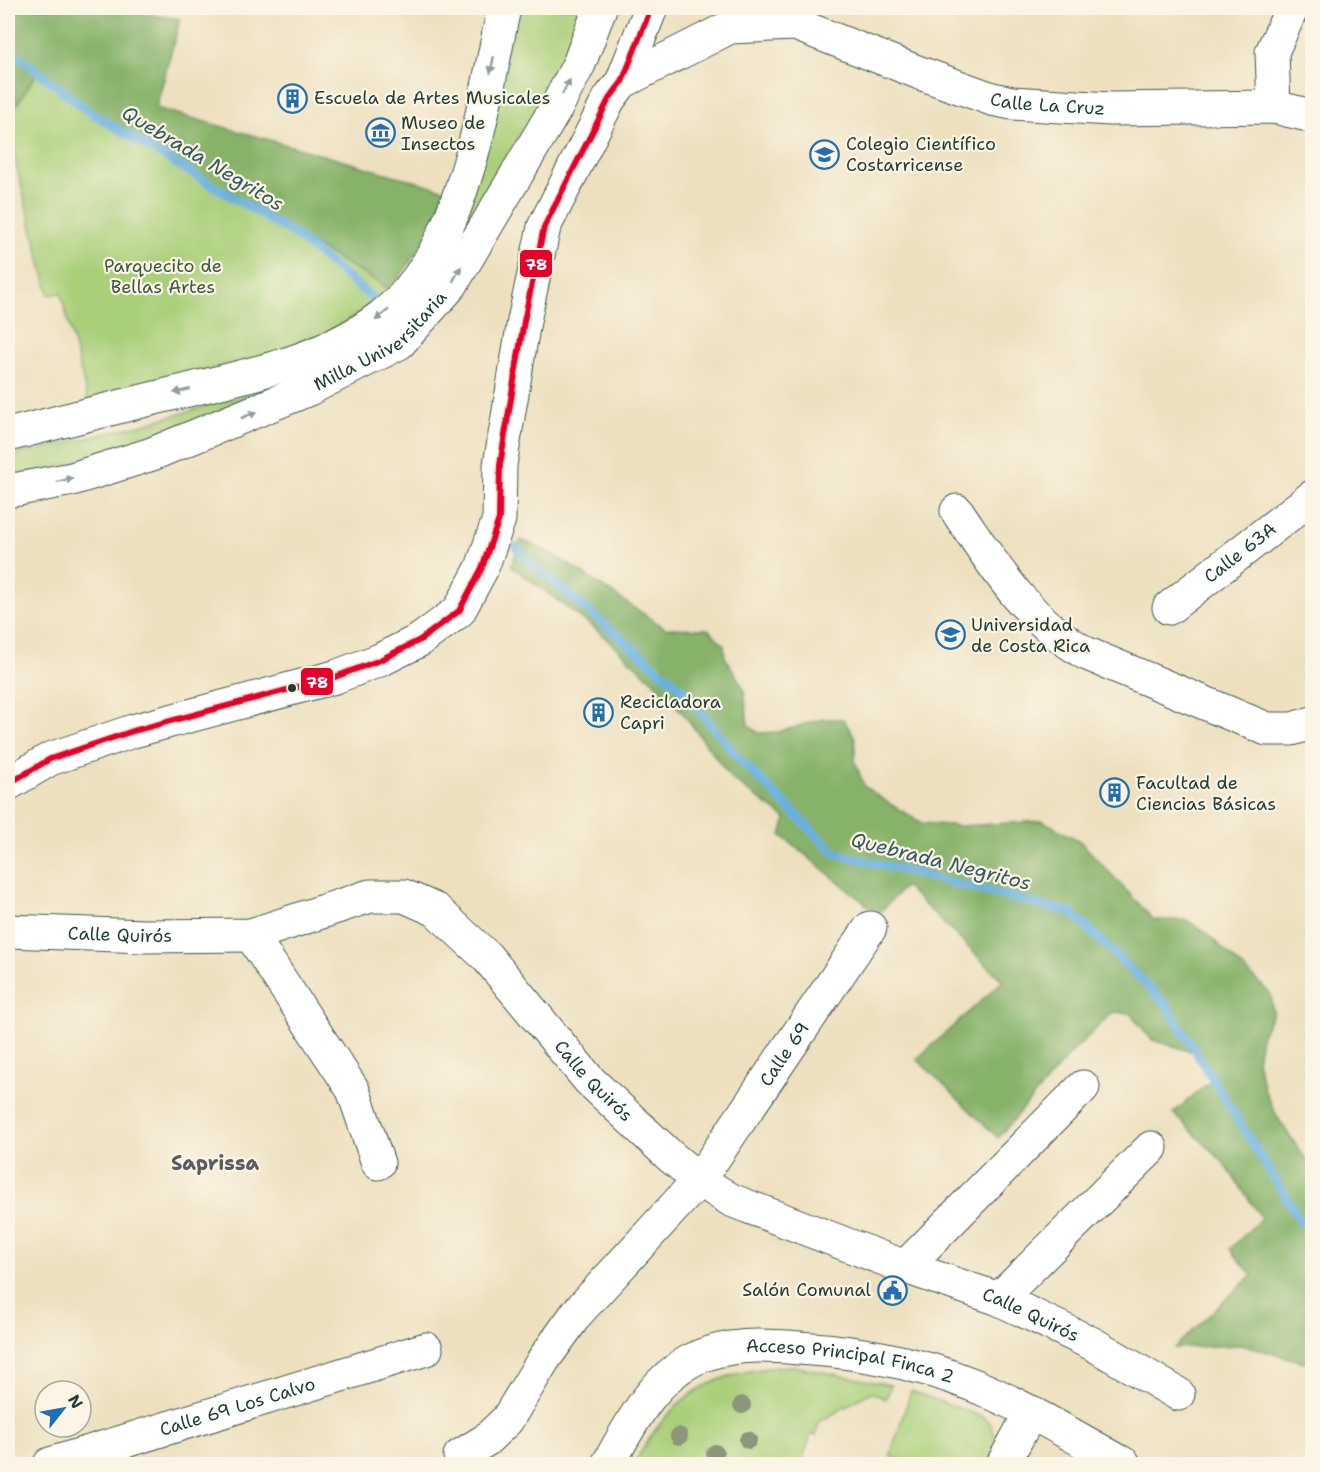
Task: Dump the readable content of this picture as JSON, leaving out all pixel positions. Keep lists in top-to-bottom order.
{
  "streets": {
    "street": [
      "Calle La Cruz",
      "Milla Universitaria",
      "Calle 63A",
      "Calle Quirós",
      "Calle 69",
      "Acceso Principal Finca 2",
      "Calle 69 Los Calvo"
    ]
  },
  "crossings": [
    ["Calle Quirós", "Calle 69"]
  ],
  "districts": ["Saprissa"],
  "water": ["Quebrada Negritos"],
  "parks": ["Parquecito de Bellas Artes"],
  "places": {
    "building": ["Escuela de Artes Musicales", "Recicladora Capri", "Facultad de Ciencias Básicas"],
    "museum": ["Museo de Insectos"],
    "school or university": ["Colegio Científico Costarricense", "Universidad de Costa Rica"],
    "public building": ["Salón Comunal"]
  },
  "lines": ["transit line 78"],
  "north": "top right"
}
